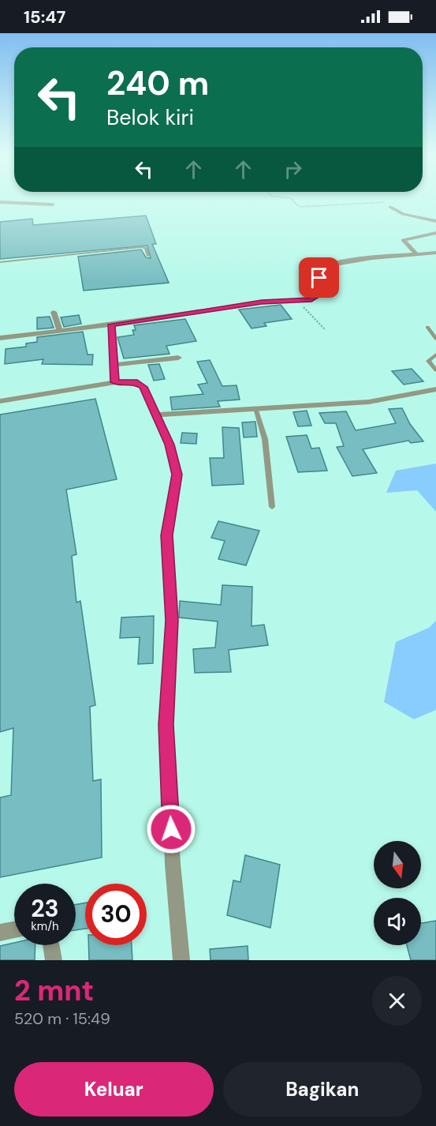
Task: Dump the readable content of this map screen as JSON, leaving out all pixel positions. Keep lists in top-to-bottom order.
{
  "north": "bottom",
  "page": {
    "status": "15:47",
    "turn": ["240 m", "Belok kiri"],
    "speed": "23 km/h",
    "limit": "30",
    "heading": ["2 mnt", "520 m · 15:49"],
    "buttons": ["Keluar", "Bagikan"]
  }
}
